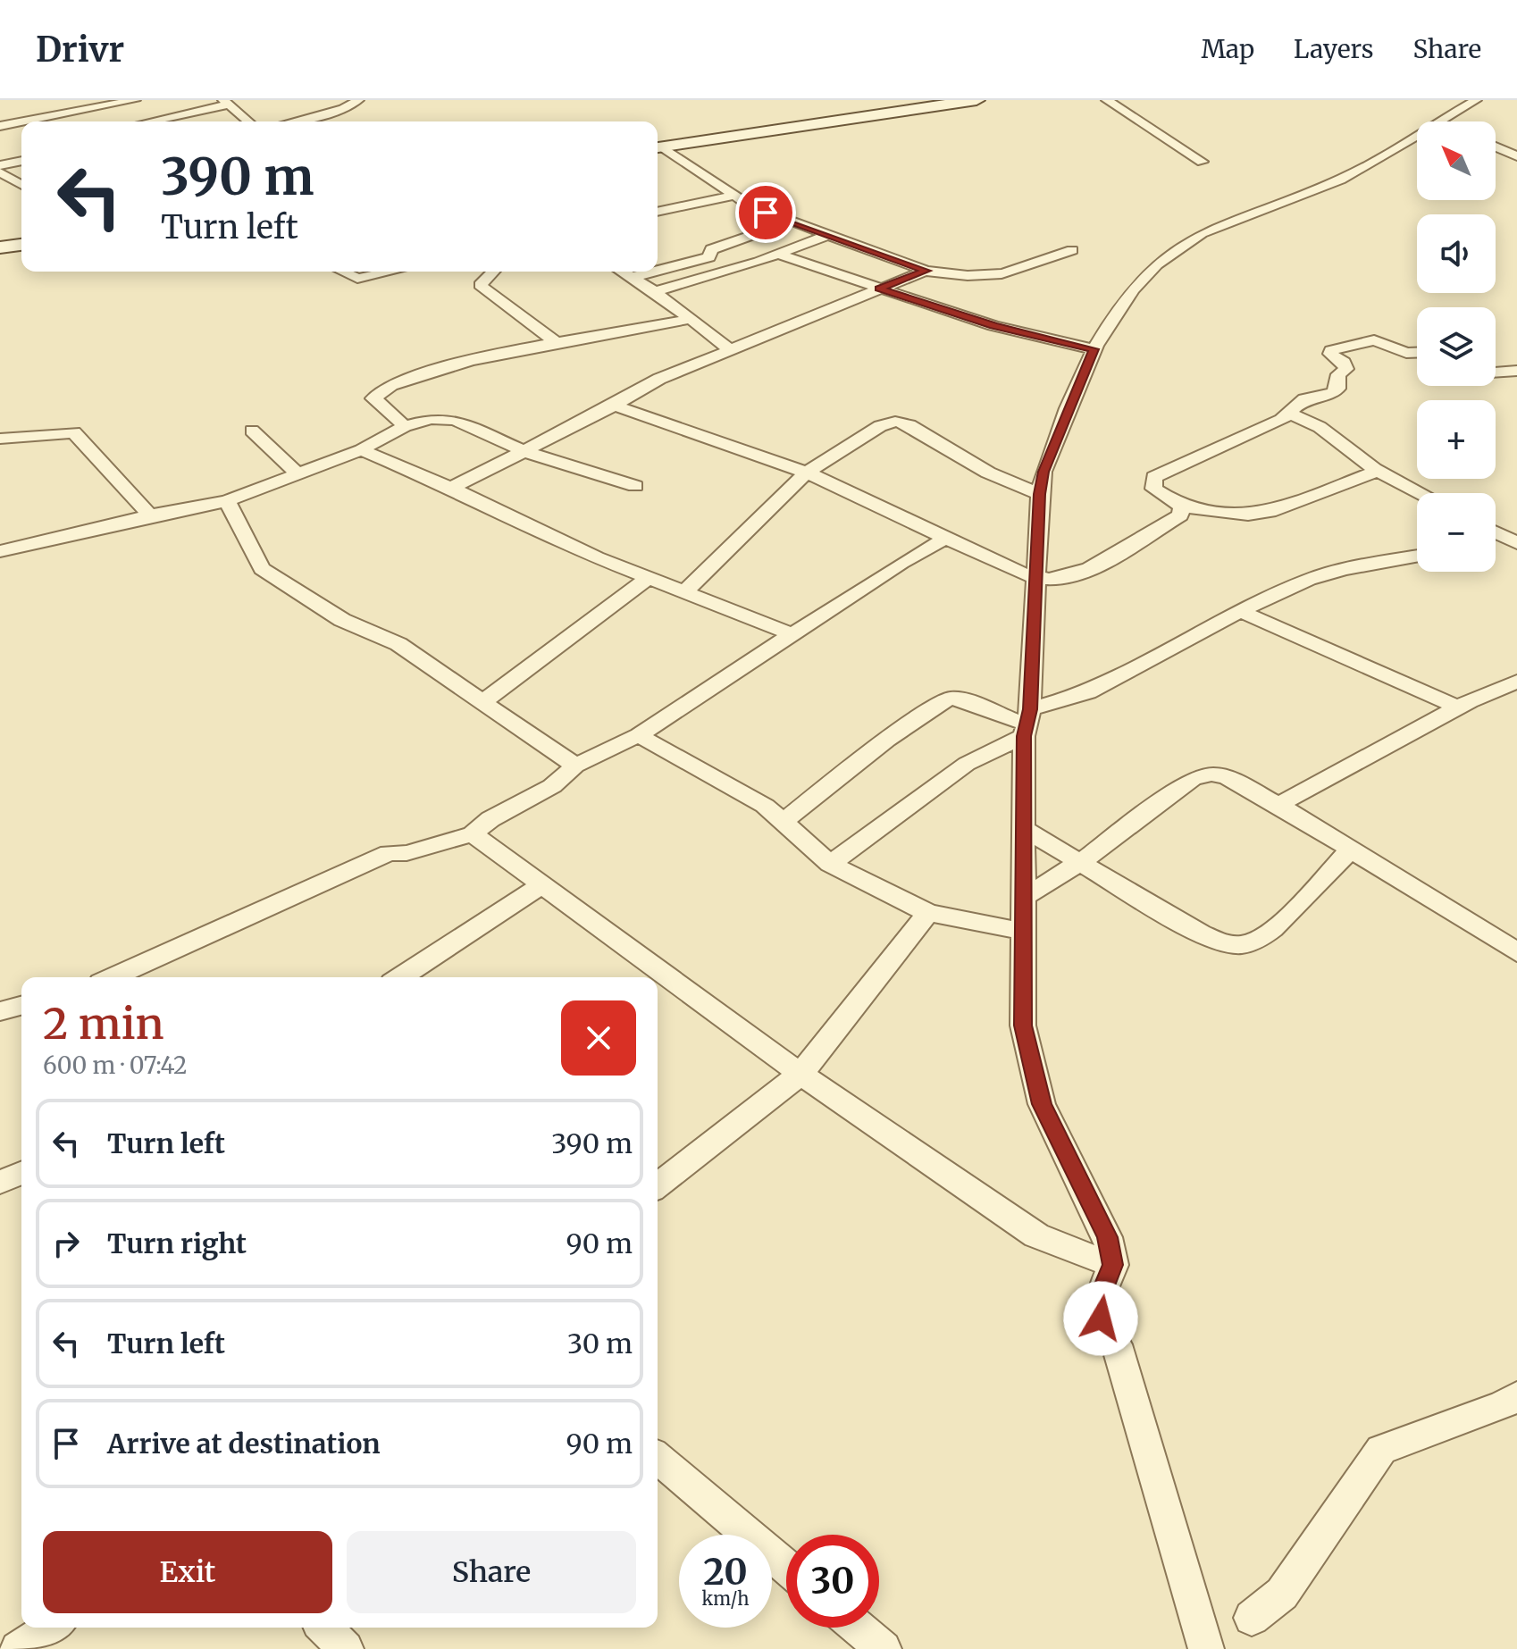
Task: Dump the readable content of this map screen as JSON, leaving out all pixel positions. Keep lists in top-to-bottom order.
{
  "north": "top left",
  "page": {
    "header": "Drivr",
    "nav": ["Map", "Layers", "Share"],
    "map_buttons": ["+", "−"],
    "turn": ["390 m", "Turn left"],
    "heading": ["2 min", "600 m · 07:42"],
    "list": [
      {
        "name": "Turn left",
        "value": "390 m"
      },
      {
        "name": "Turn right",
        "value": "90 m"
      },
      {
        "name": "Turn left",
        "value": "30 m"
      },
      {
        "name": "Arrive at destination",
        "value": "90 m"
      }
    ],
    "buttons": ["Exit", "Share"],
    "speed": "20 km/h",
    "limit": "30"
  }
}
